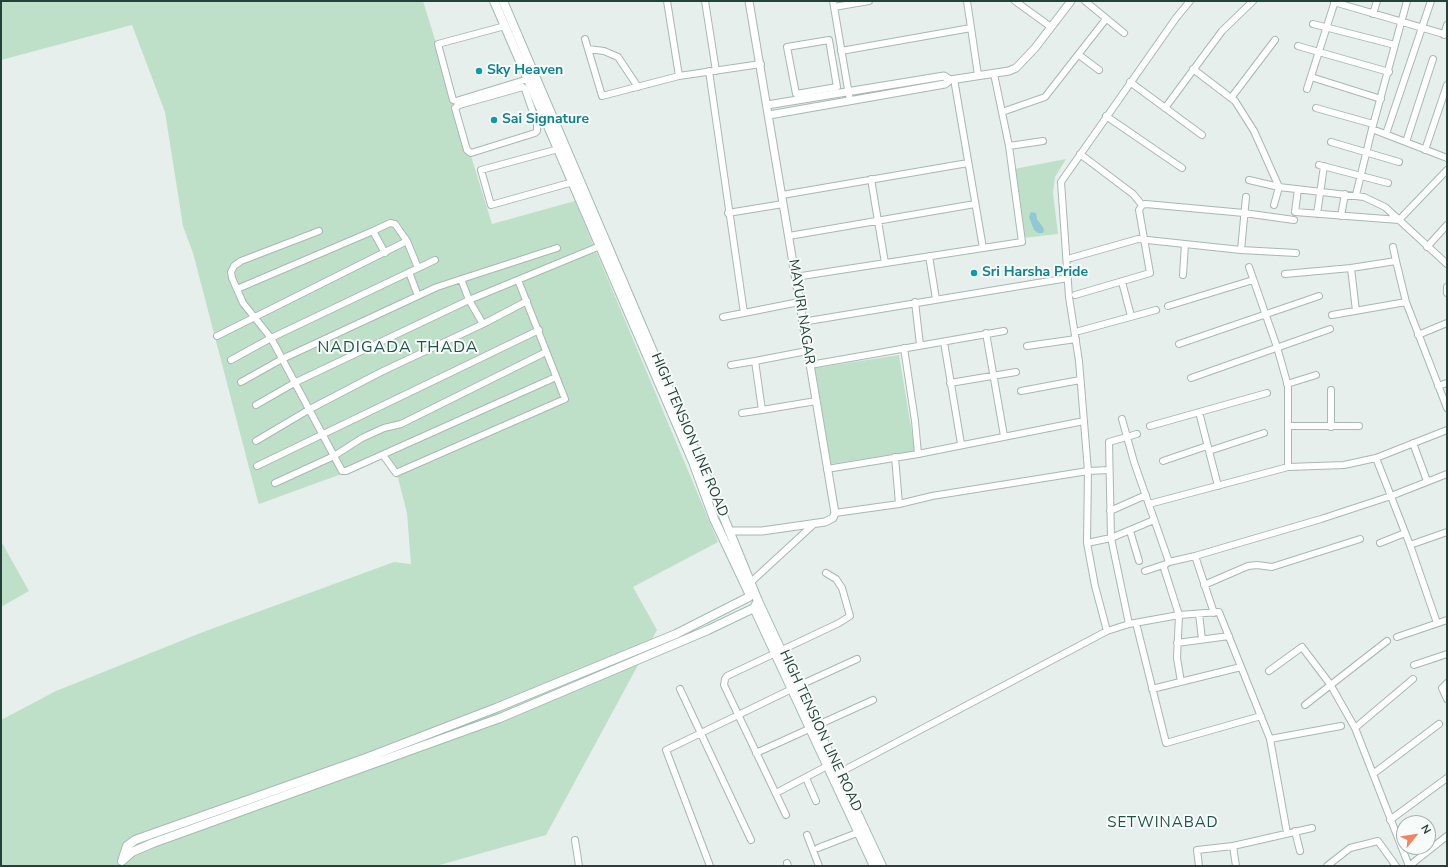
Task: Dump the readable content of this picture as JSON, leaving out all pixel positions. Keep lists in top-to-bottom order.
{
  "streets": {
    "main road": ["HIGH TENSION LINE ROAD"],
    "street": ["MAYURI NAGAR"]
  },
  "districts": ["NADIGADA THADA", "SETWINABAD"],
  "places": ["Sky Heaven", "Sai Signature", "Sri Harsha Pride"],
  "north": "top right"
}
